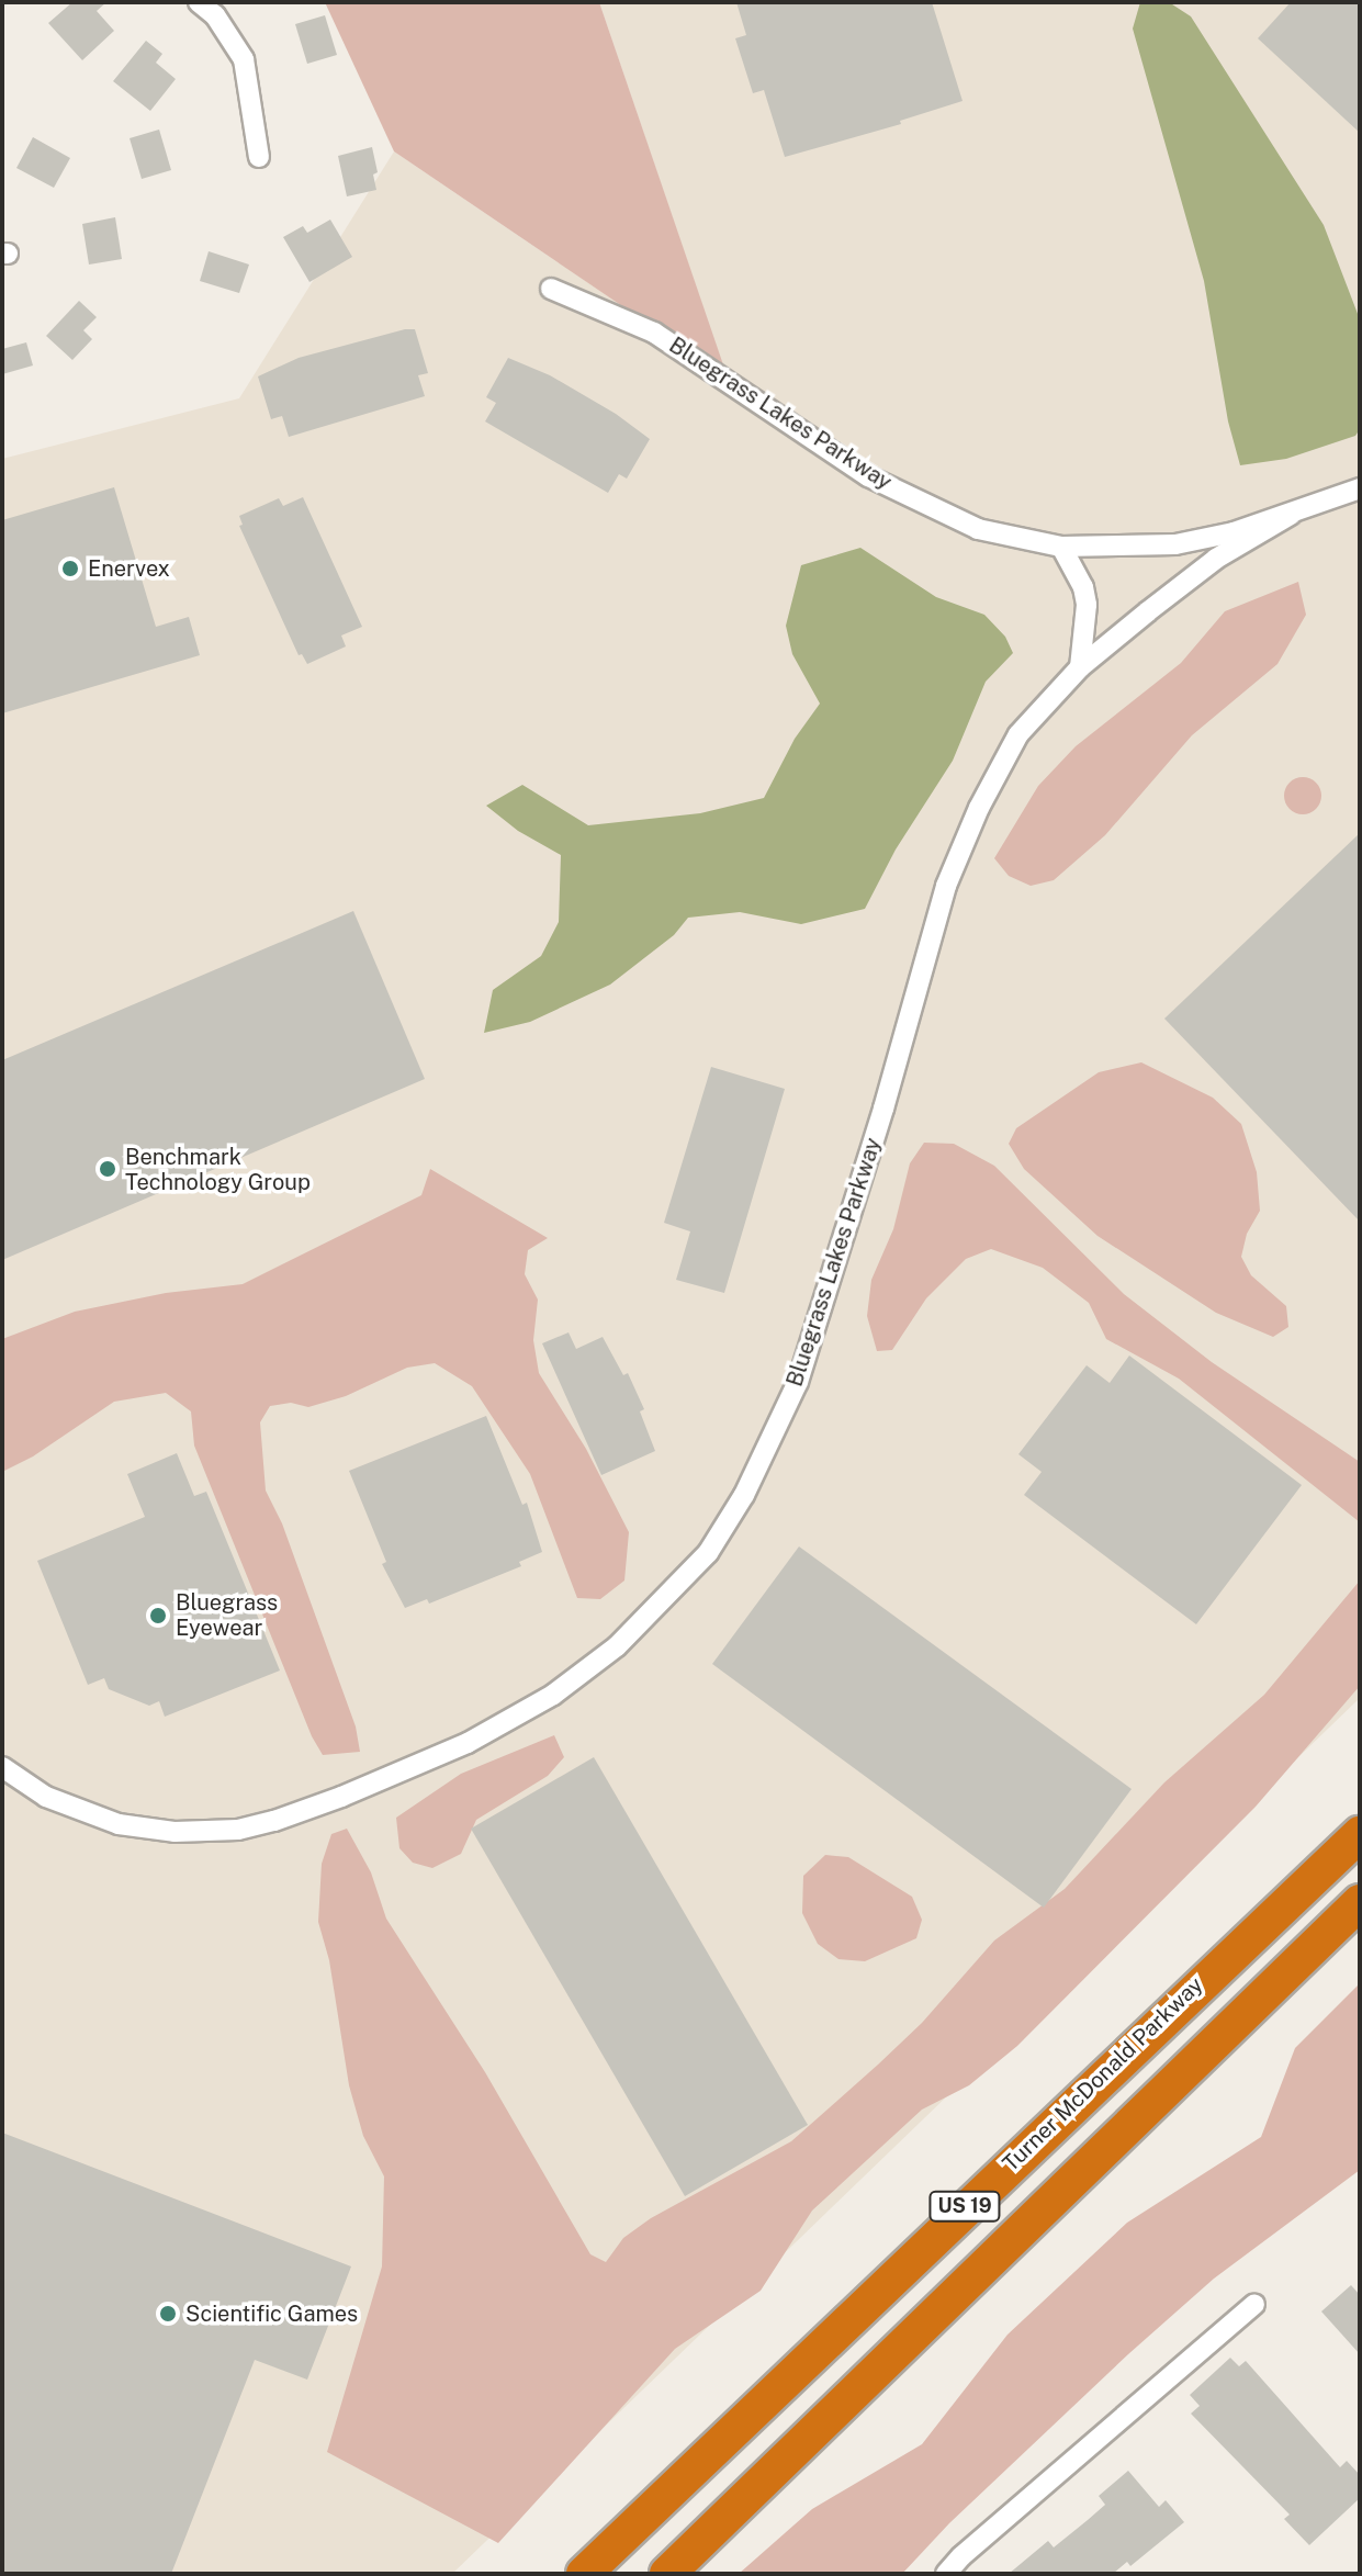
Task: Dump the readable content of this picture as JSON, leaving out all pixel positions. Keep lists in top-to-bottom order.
{
  "streets": {
    "highway": ["Turner McDonald Parkway", "US 19"],
    "street": ["Bluegrass Lakes Parkway"]
  },
  "places": [
    "Enervex",
    "Benchmark Technology Group",
    "Bluegrass Eyewear",
    "Scientific Games"
  ]
}
